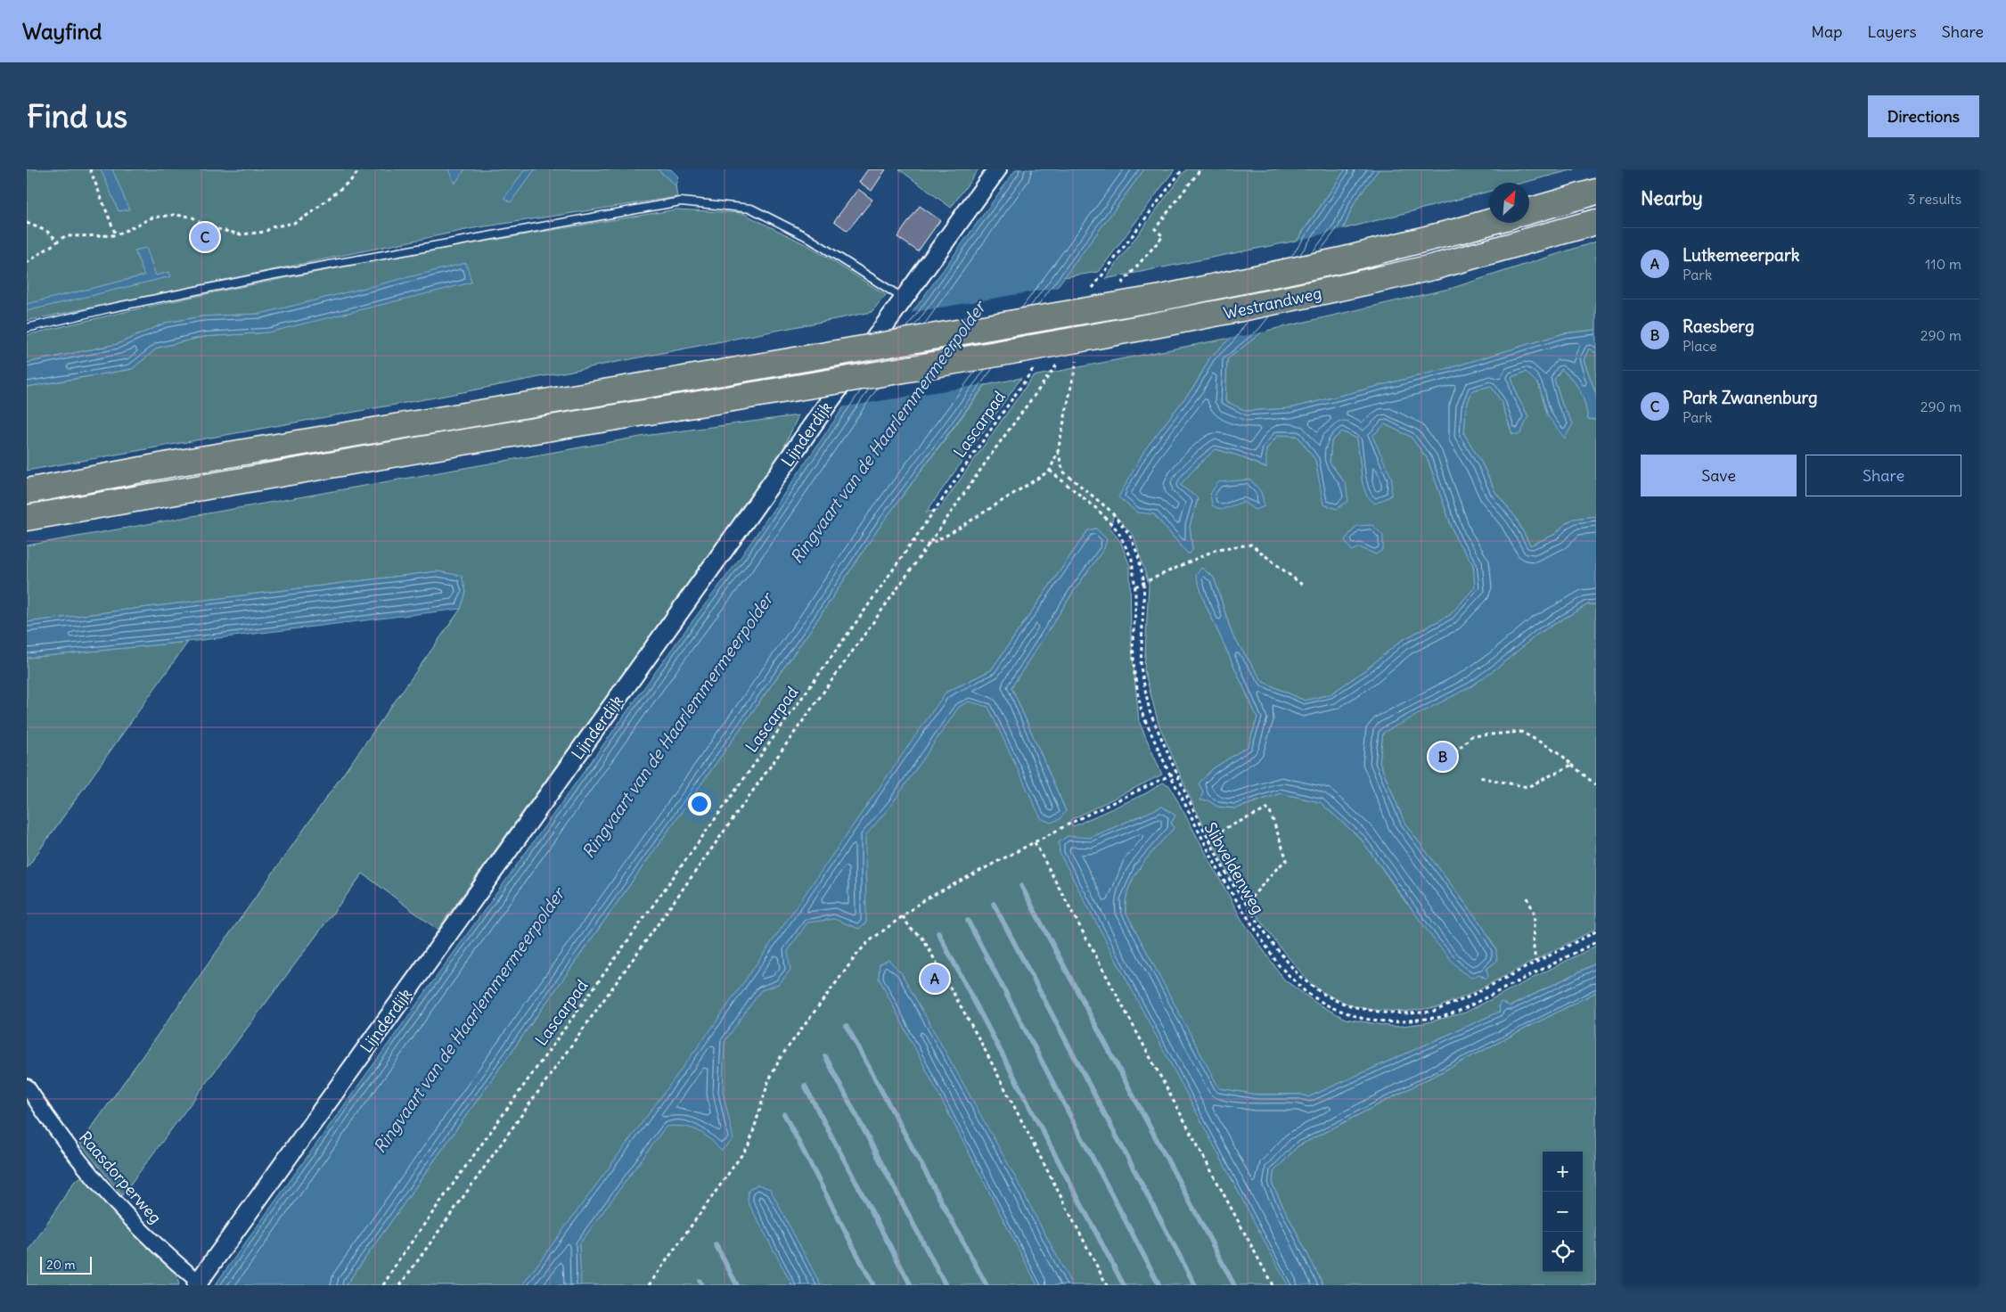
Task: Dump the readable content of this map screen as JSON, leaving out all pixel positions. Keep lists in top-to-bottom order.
{
  "streets": {
    "highway": ["Westrandweg"],
    "street": ["Lijnderdijk", "Raasdorperweg"],
    "path": ["Lascarpad", "Slibveldenweg"]
  },
  "crossings": [
    ["Lijnderdijk", "Raasdorperweg"]
  ],
  "water": ["Ringvaart van de Haarlemmermeerpolder"],
  "scale_bar": "20 m",
  "north": "top right",
  "page": {
    "header": "Wayfind",
    "nav": ["Map", "Layers", "Share"],
    "buttons": [
      "Directions",
      ["Save", "Share"]
    ],
    "title": "Find us",
    "heading": ["Nearby", "3 results"],
    "pins": ["C", "B", "A"],
    "list": [
      {
        "mark": "A",
        "name": "Lutkemeerpark",
        "note": "Park",
        "value": "110 m"
      },
      {
        "mark": "B",
        "name": "Raesberg",
        "note": "Place",
        "value": "290 m"
      },
      {
        "mark": "C",
        "name": "Park Zwanenburg",
        "note": "Park",
        "value": "290 m"
      }
    ],
    "map_buttons": ["+", "−"],
    "scale": "20 m"
  }
}
